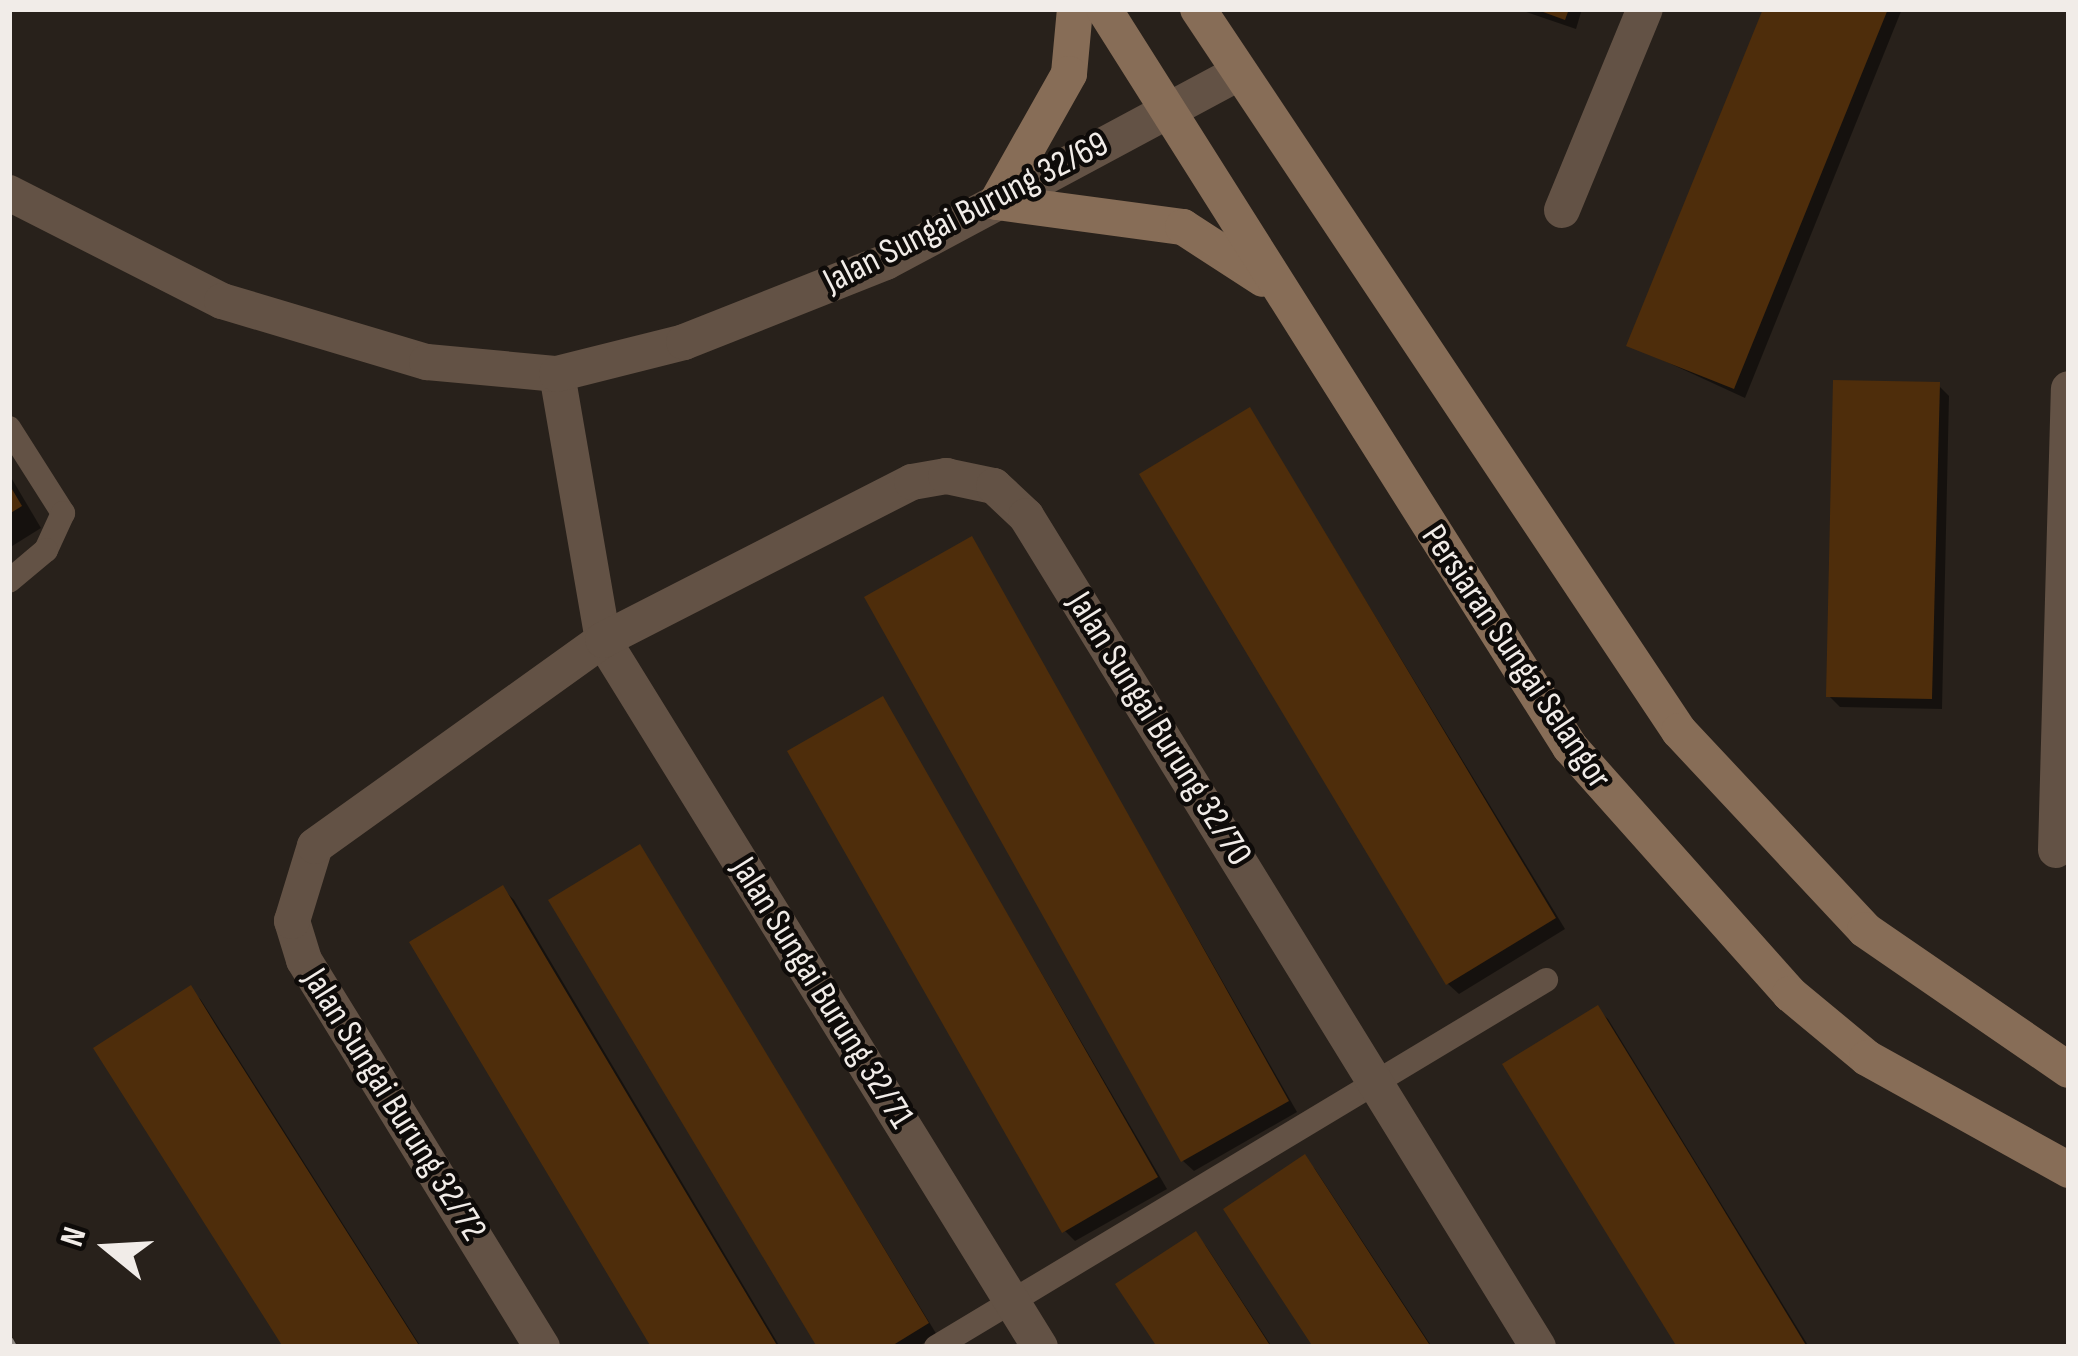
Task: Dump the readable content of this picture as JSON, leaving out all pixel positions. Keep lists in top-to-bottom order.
{
  "streets": {
    "main road": ["Persiaran Sungai Selangor"],
    "street": [
      "Jalan Sungai Burung 32/69",
      "Jalan Sungai Burung 32/70",
      "Jalan Sungai Burung 32/71",
      "Jalan Sungai Burung 32/72"
    ]
  },
  "crossings": [
    ["Jalan Sungai Burung 32/69", "Persiaran Sungai Selangor"],
    ["Jalan Sungai Burung 32/70", "Jalan Sungai Burung 32/71"],
    ["Jalan Sungai Burung 32/70", "Jalan Sungai Burung 32/72"],
    ["Jalan Sungai Burung 32/71", "Jalan Sungai Burung 32/72"]
  ],
  "north": "left"
}
